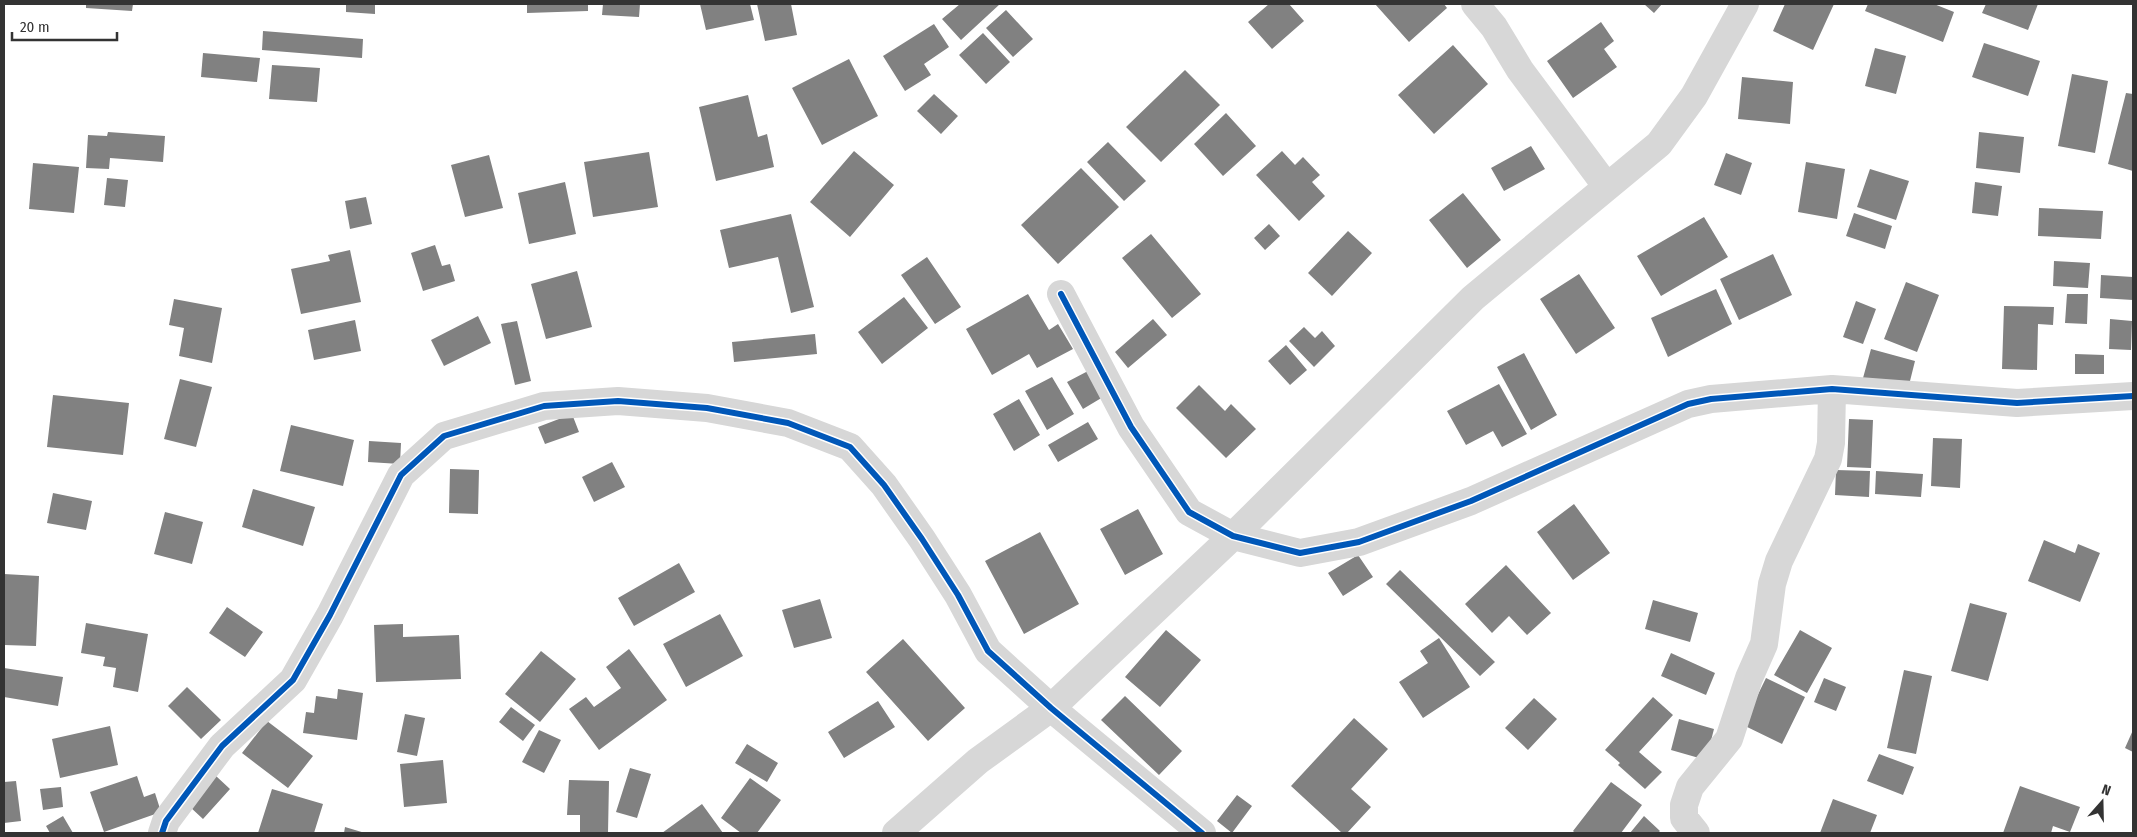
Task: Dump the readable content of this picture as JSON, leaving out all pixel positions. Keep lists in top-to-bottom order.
{
  "scale_bar": "20 m",
  "north": "top"
}
